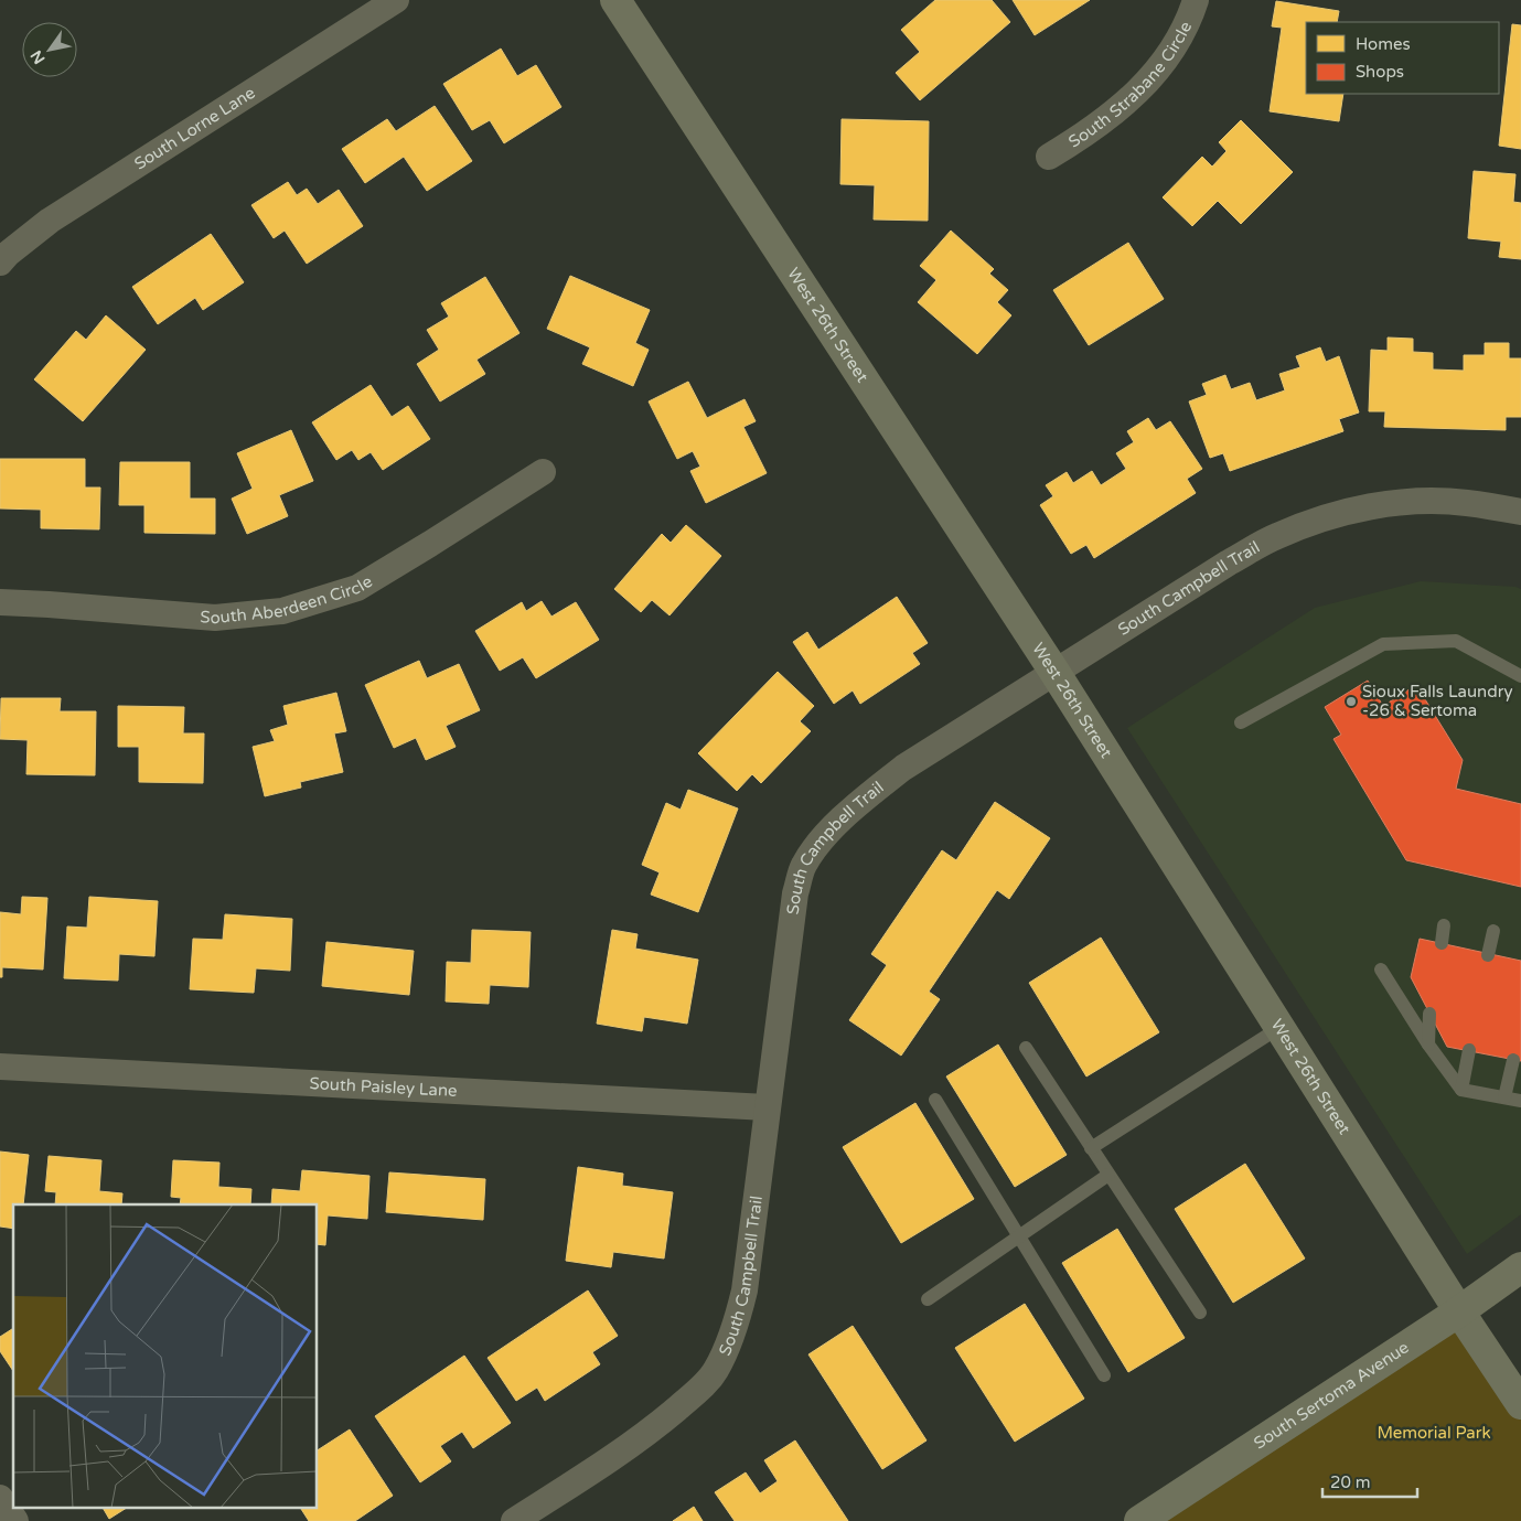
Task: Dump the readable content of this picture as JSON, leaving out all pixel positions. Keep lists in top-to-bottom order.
{
  "streets": {
    "main road": ["West 26th Street", "South Sertoma Avenue"],
    "street": [
      "South Strabane Circle",
      "South Lorne Lane",
      "South Campbell Trail",
      "South Aberdeen Circle",
      "South Paisley Lane"
    ]
  },
  "crossings": [
    ["West 26th Street", "South Campbell Trail"],
    ["West 26th Street", "South Sertoma Avenue"],
    ["South Campbell Trail", "South Paisley Lane"]
  ],
  "parks": ["Memorial Park"],
  "places": ["Sioux Falls Laundry -26 & Sertoma"],
  "legend": ["Homes", "Shops"],
  "scale_bar": "20 m",
  "north": "bottom left"
}
